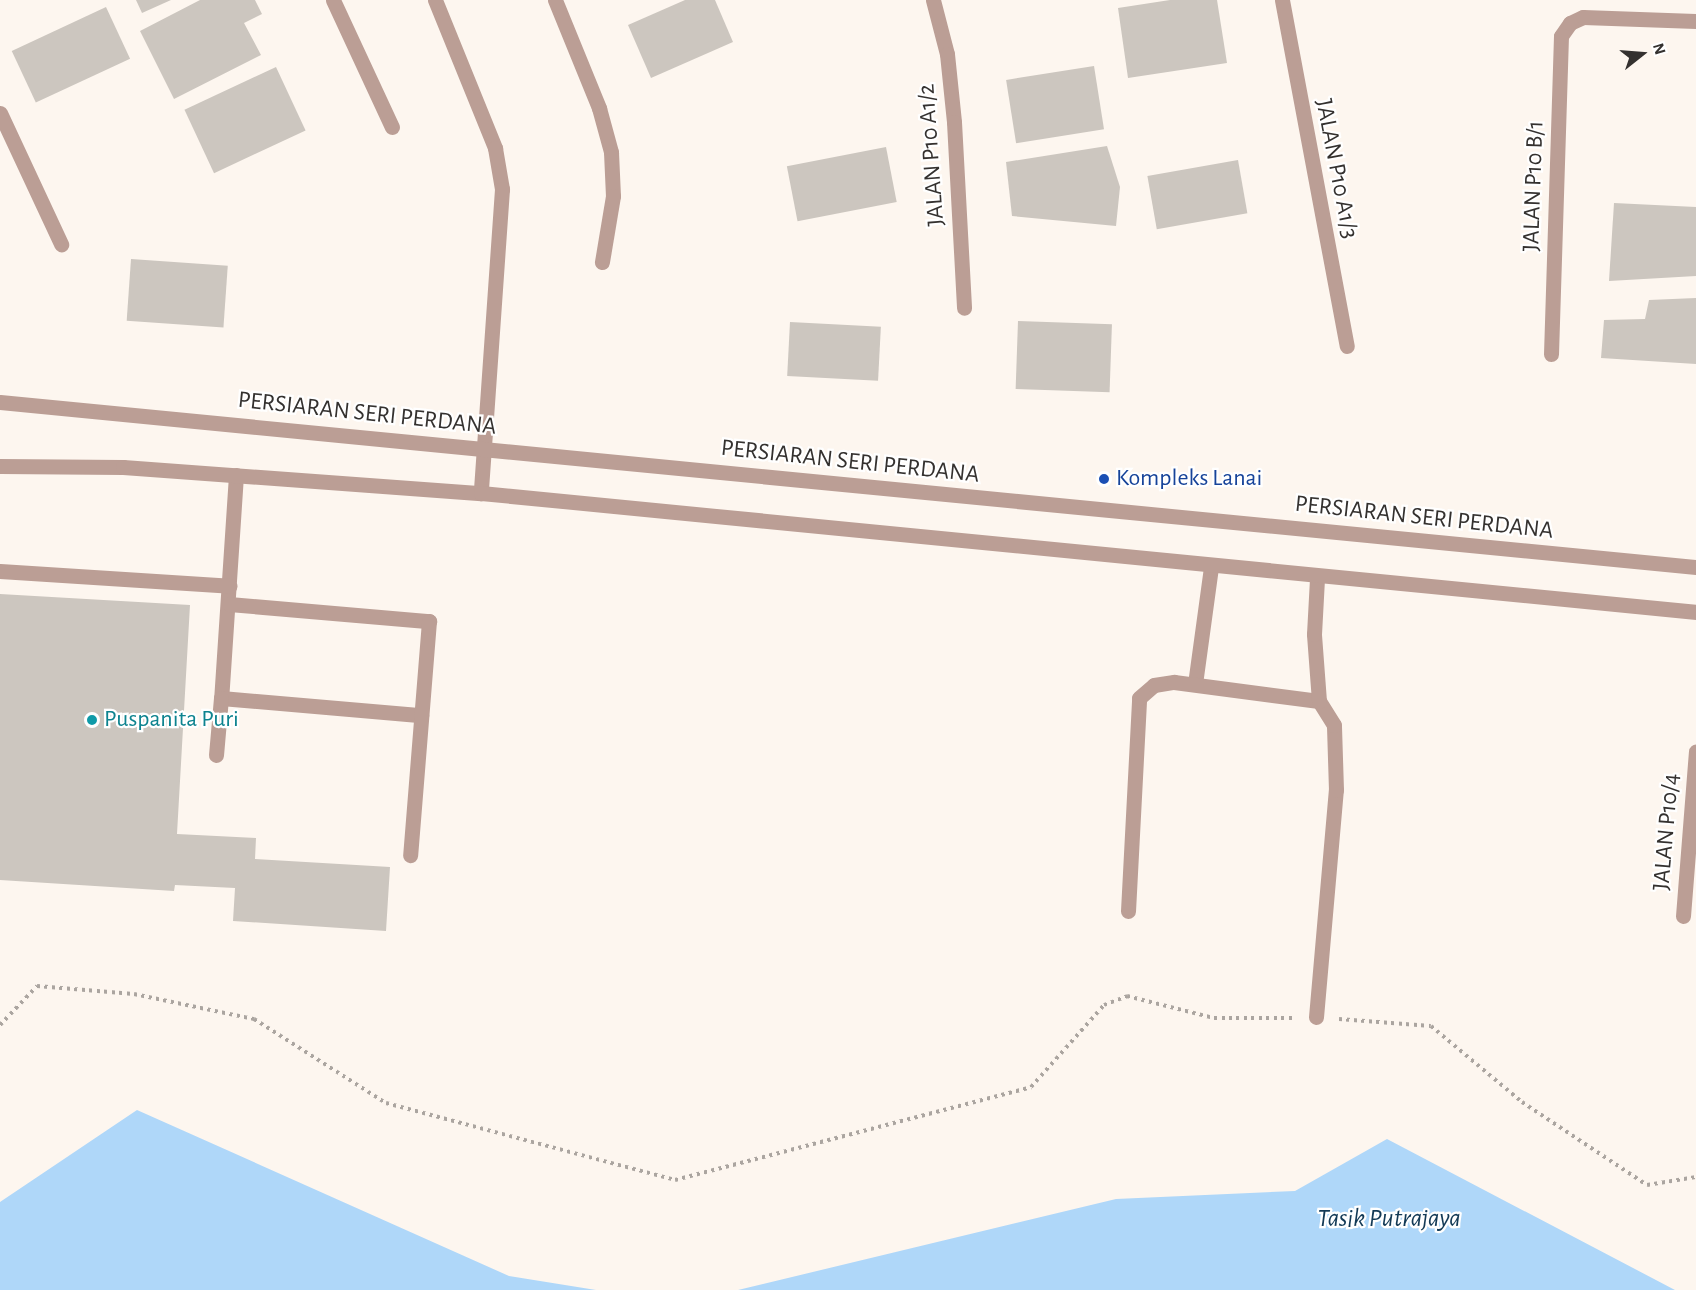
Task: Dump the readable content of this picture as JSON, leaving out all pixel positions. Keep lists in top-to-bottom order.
{
  "streets": {
    "street": [
      "JALAN P10 A1/2",
      "JALAN P10 A1/3",
      "JALAN P10 B/1",
      "PERSIARAN SERI PERDANA",
      "JALAN P10/4"
    ]
  },
  "water": ["Tasik Putrajaya"],
  "places": ["Kompleks Lanai", "Puspanita Puri"],
  "north": "right"
}
